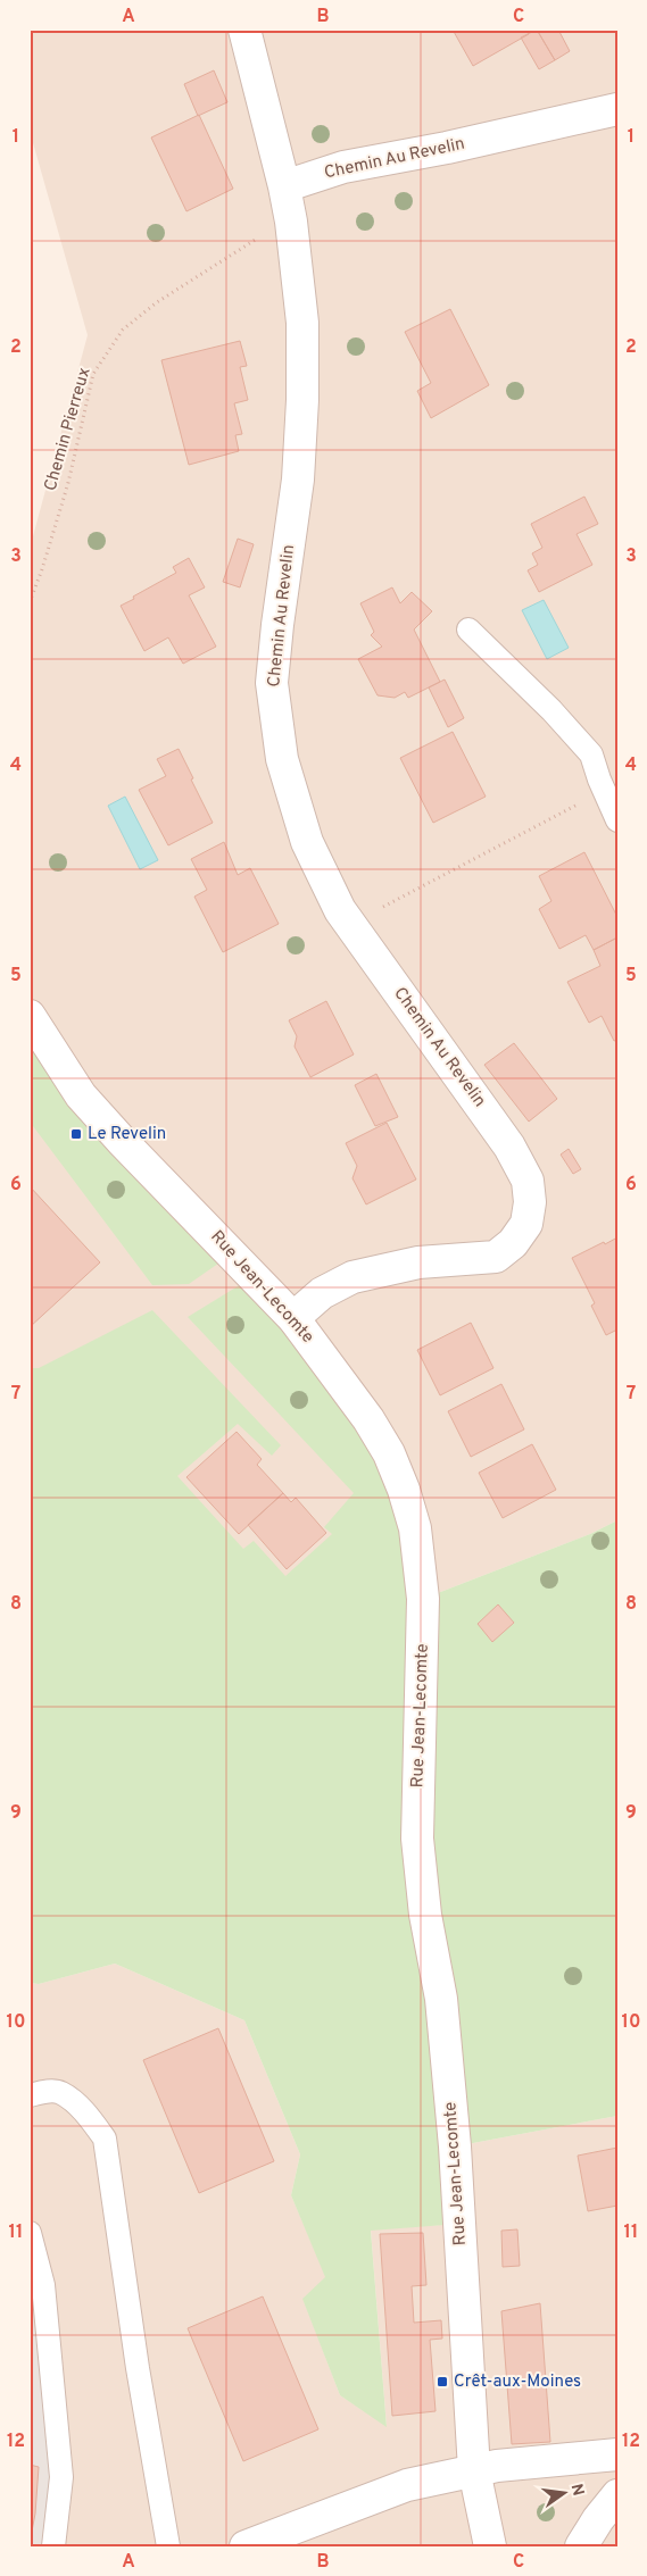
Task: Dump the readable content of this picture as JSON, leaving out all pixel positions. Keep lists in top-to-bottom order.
{
  "streets": {
    "street": ["Chemin Au Revelin", "Rue Jean-Lecomte"],
    "path": ["Chemin Pierreux"]
  },
  "crossings": [
    ["Chemin Au Revelin", "Chemin Pierreux"],
    ["Chemin Au Revelin", "Rue Jean-Lecomte"]
  ],
  "places": {
    "transit": ["Le Revelin", "Crêt-aux-Moines"]
  },
  "north": "right",
  "grid": {
    "columns": ["A", "B", "C"],
    "rows": [
      "1",
      "2",
      "3",
      "4",
      "5",
      "6",
      "7",
      "8",
      "9",
      "10",
      "11",
      "12"
    ]
  }
}
